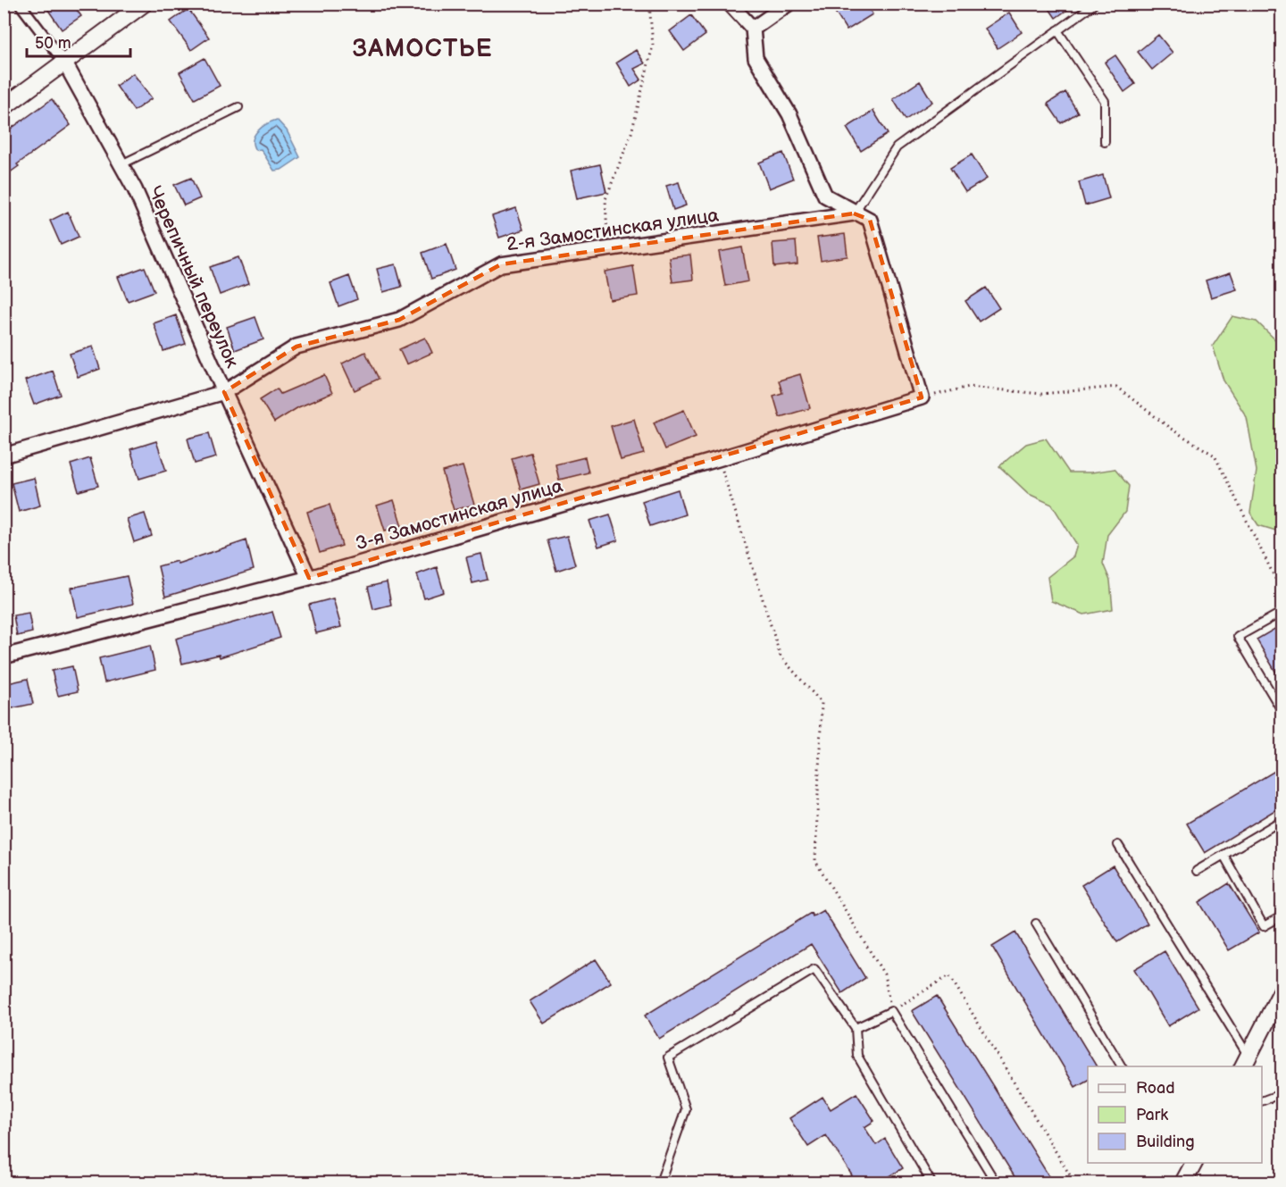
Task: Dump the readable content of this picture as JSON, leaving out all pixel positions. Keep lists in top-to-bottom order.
{
  "streets": {
    "street": ["2-я Замостинская улица", "Черепичный переулок", "3-я Замостинская улица"]
  },
  "crossings": [
    ["2-я Замостинская улица", "Черепичный переулок"],
    ["Черепичный переулок", "3-я Замостинская улица"]
  ],
  "districts": ["ЗАМОСТЬЕ"],
  "legend": ["Road", "Park", "Building"],
  "scale_bar": "50 m"
}
